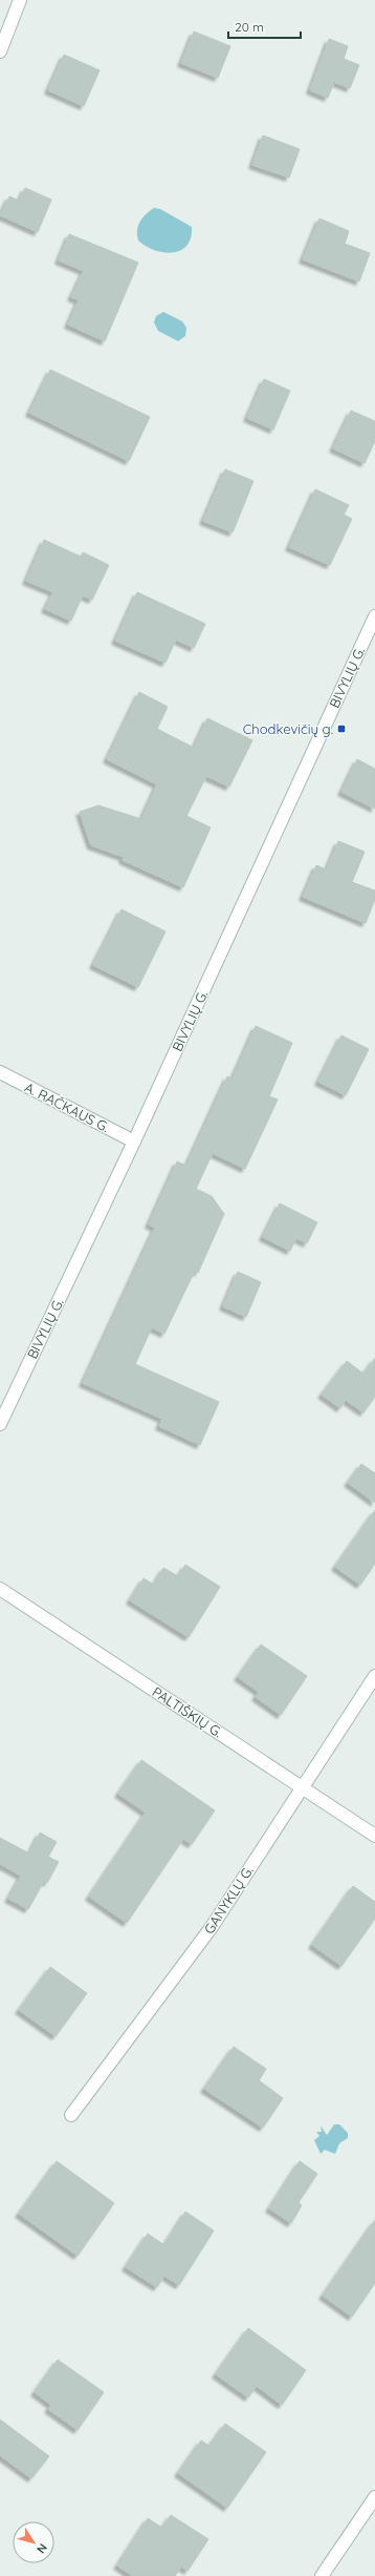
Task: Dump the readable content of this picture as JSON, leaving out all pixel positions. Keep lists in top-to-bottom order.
{
  "streets": {
    "street": [
      "BIVYLIŲ G.",
      "A. RAČKAUS G.",
      "PALTIŠKIŲ G.",
      "GANYKLŲ G."
    ]
  },
  "crossings": [
    ["BIVYLIŲ G.", "A. RAČKAUS G."],
    ["PALTIŠKIŲ G.", "GANYKLŲ G."]
  ],
  "places": {
    "transit": ["Chodkevičių g."]
  },
  "scale_bar": "20 m",
  "north": "bottom right"
}
